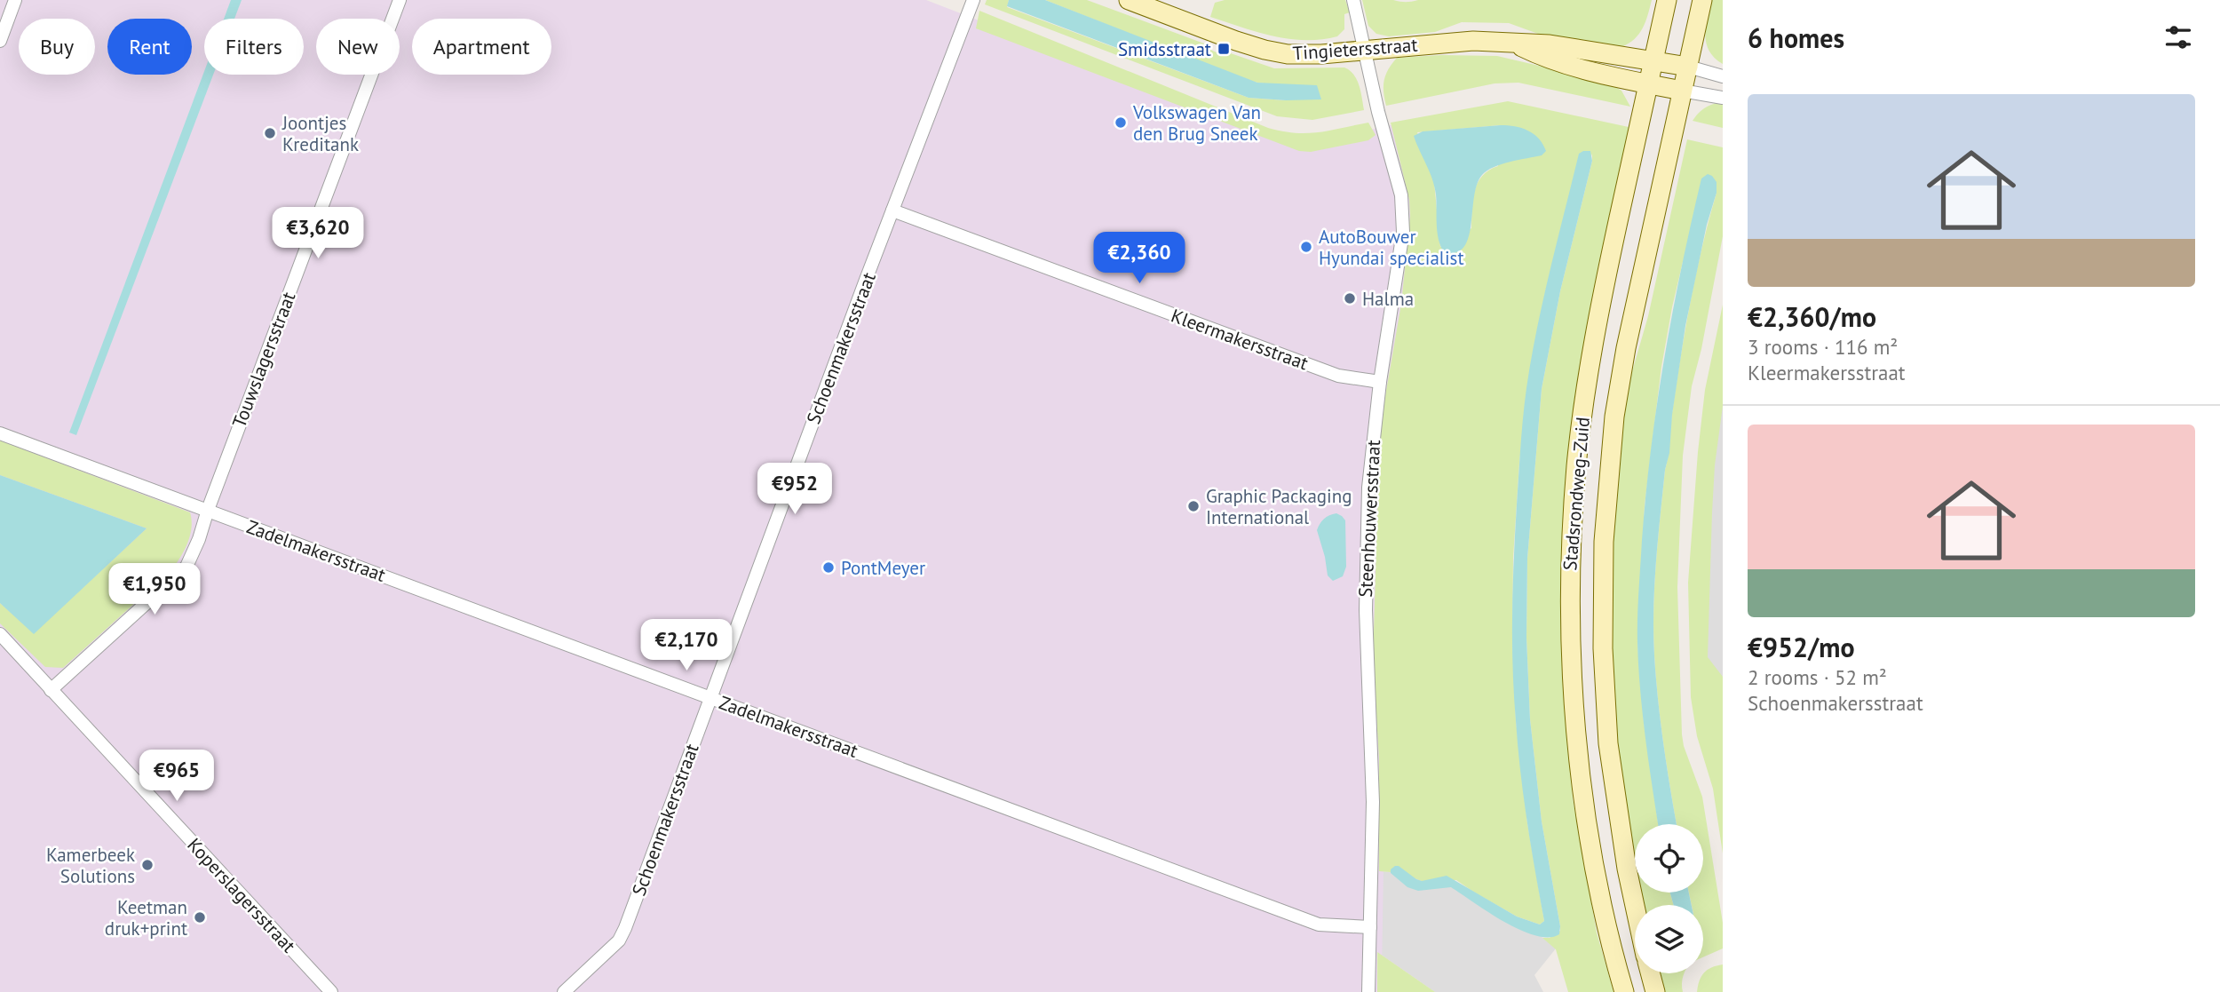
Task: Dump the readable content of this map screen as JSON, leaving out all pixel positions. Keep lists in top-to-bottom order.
{
  "streets": {
    "main road": ["Tingietersstraat", "Stadsrondweg-Zuid"],
    "street": [
      "Kleermakersstraat",
      "Schoenmakersstraat",
      "Touwslagersstraat",
      "Steenhouwersstraat",
      "Zadelmakersstraat",
      "Koperslagersstraat"
    ]
  },
  "crossings": [
    ["Tingietersstraat", "Stadsrondweg-Zuid"],
    ["Tingietersstraat", "Steenhouwersstraat"],
    ["Kleermakersstraat", "Schoenmakersstraat"],
    ["Kleermakersstraat", "Steenhouwersstraat"],
    ["Schoenmakersstraat", "Zadelmakersstraat"],
    ["Touwslagersstraat", "Zadelmakersstraat"],
    ["Steenhouwersstraat", "Zadelmakersstraat"]
  ],
  "places": {
    "transit": ["Smidsstraat"],
    "other": [
      "Volkswagen Van den Brug Sneek",
      "Joontjes Kreditank",
      "AutoBouwer Hyundai specialist",
      "Halma",
      "Graphic Packaging International",
      "PontMeyer",
      "Kamerbeek Solutions",
      "Keetman druk+print"
    ]
  },
  "page": {
    "heading": "6 homes",
    "chip": [
      "Buy",
      "Rent",
      "Filters",
      "New",
      "Apartment"
    ],
    "list": [
      {
        "name": "€2,360/mo",
        "note": "3 rooms · 116 m² · Kleermakersstraat"
      },
      {
        "name": "€952/mo",
        "note": "2 rooms · 52 m² · Schoenmakersstraat"
      }
    ],
    "price": [
      "€3,620",
      "€2,360",
      "€952",
      "€1,950",
      "€2,170",
      "€965"
    ]
  }
}
